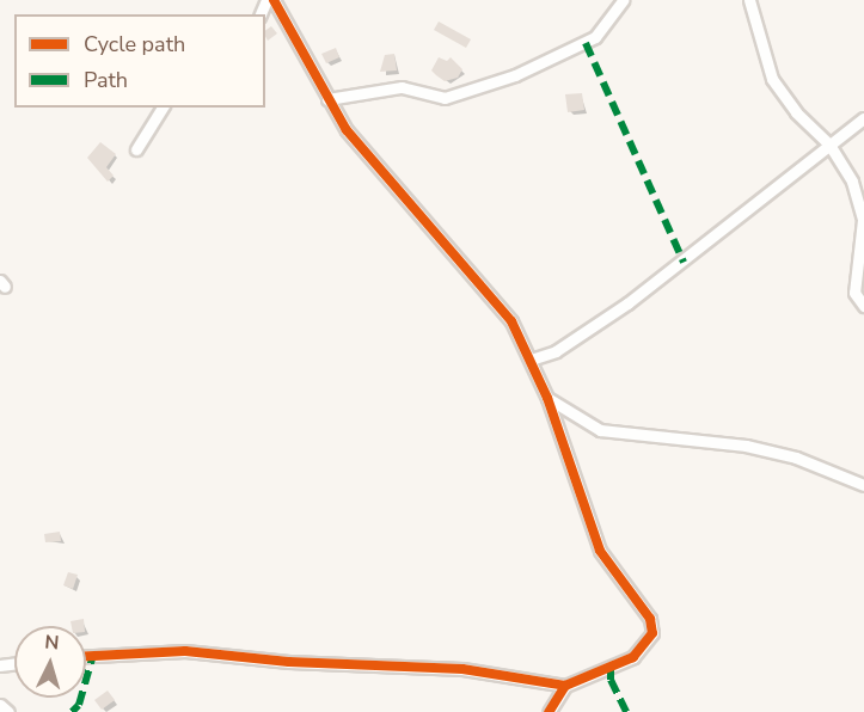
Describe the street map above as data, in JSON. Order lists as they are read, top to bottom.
{
  "legend": ["Cycle path", "Path"],
  "north": "top"
}
